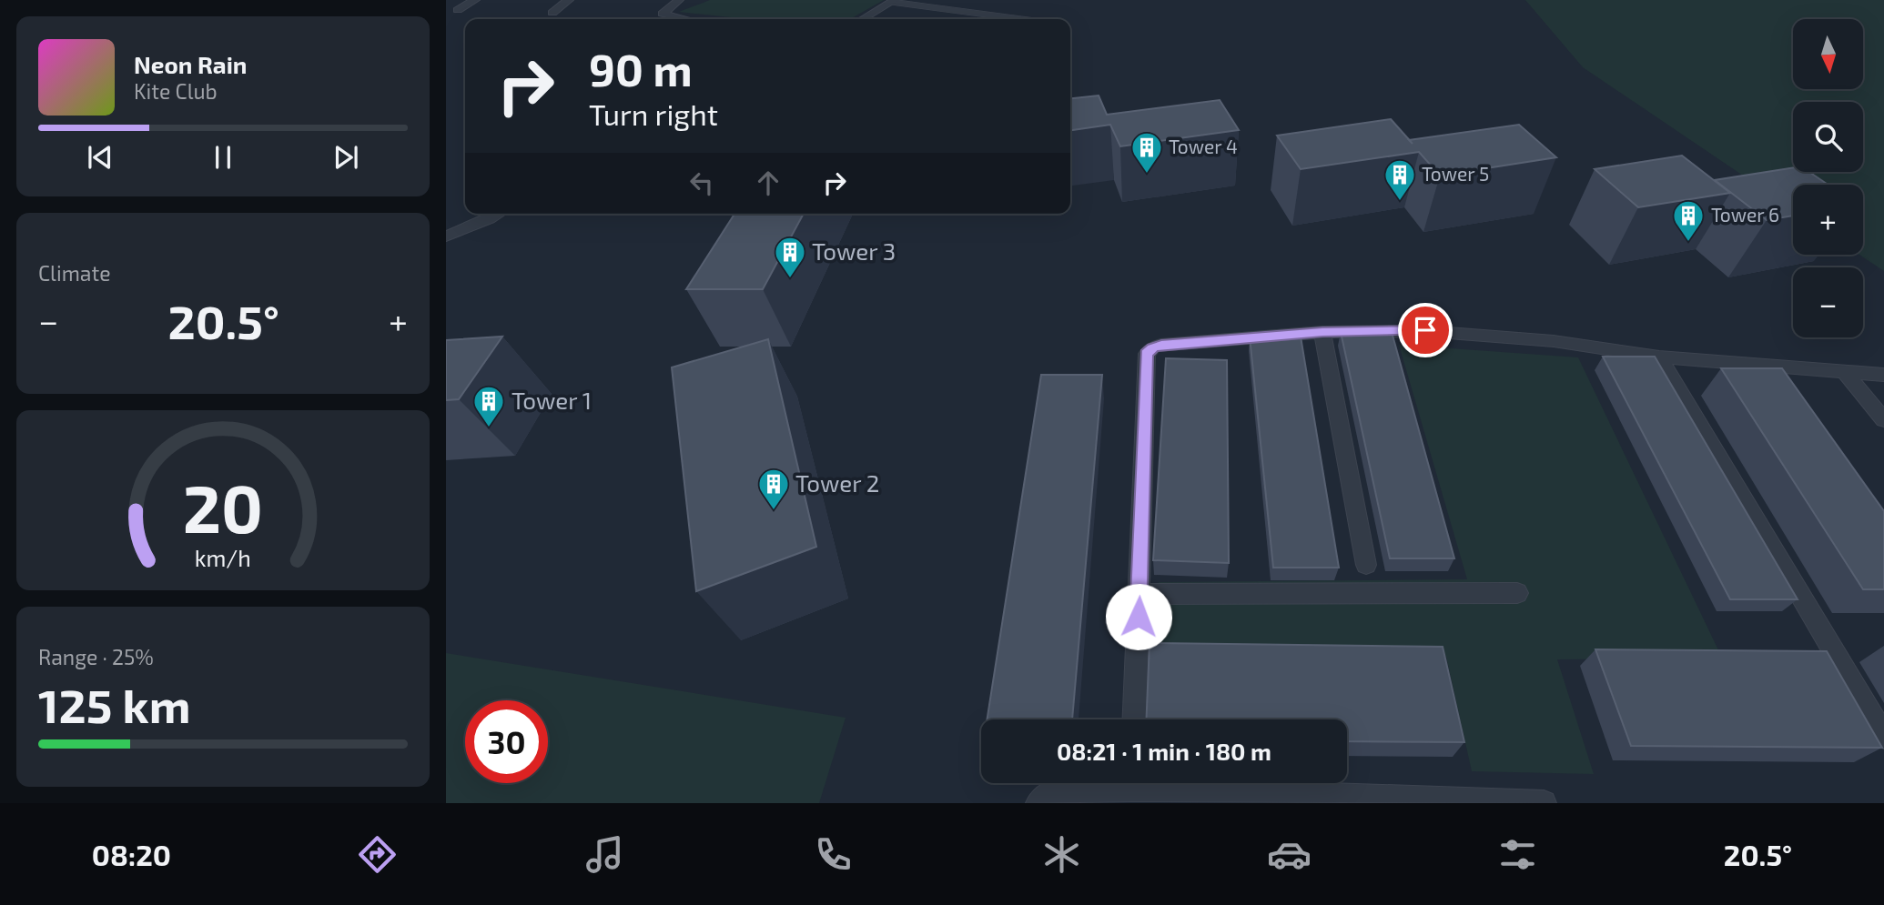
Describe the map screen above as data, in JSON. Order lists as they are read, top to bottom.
{
  "places": {
    "building": [
      "Tower 4",
      "Tower 5",
      "Tower 6",
      "Tower 3",
      "Tower 1",
      "Tower 2"
    ]
  },
  "north": "bottom",
  "page": {
    "map_buttons": ["+", "−"],
    "turn": ["90 m", "Turn right"],
    "song": ["Neon Rain", "Kite Club"],
    "tile": [
      "Climate",
      ["Range · 25%", "125 km"]
    ],
    "heat": ["−", "20.5°", "+"],
    "limit": "30",
    "trip": "08:21 · 1 min · 180 m",
    "tabs": ["08:20", "20.5°"],
    "gauge": ["20", "km/h"]
  }
}
